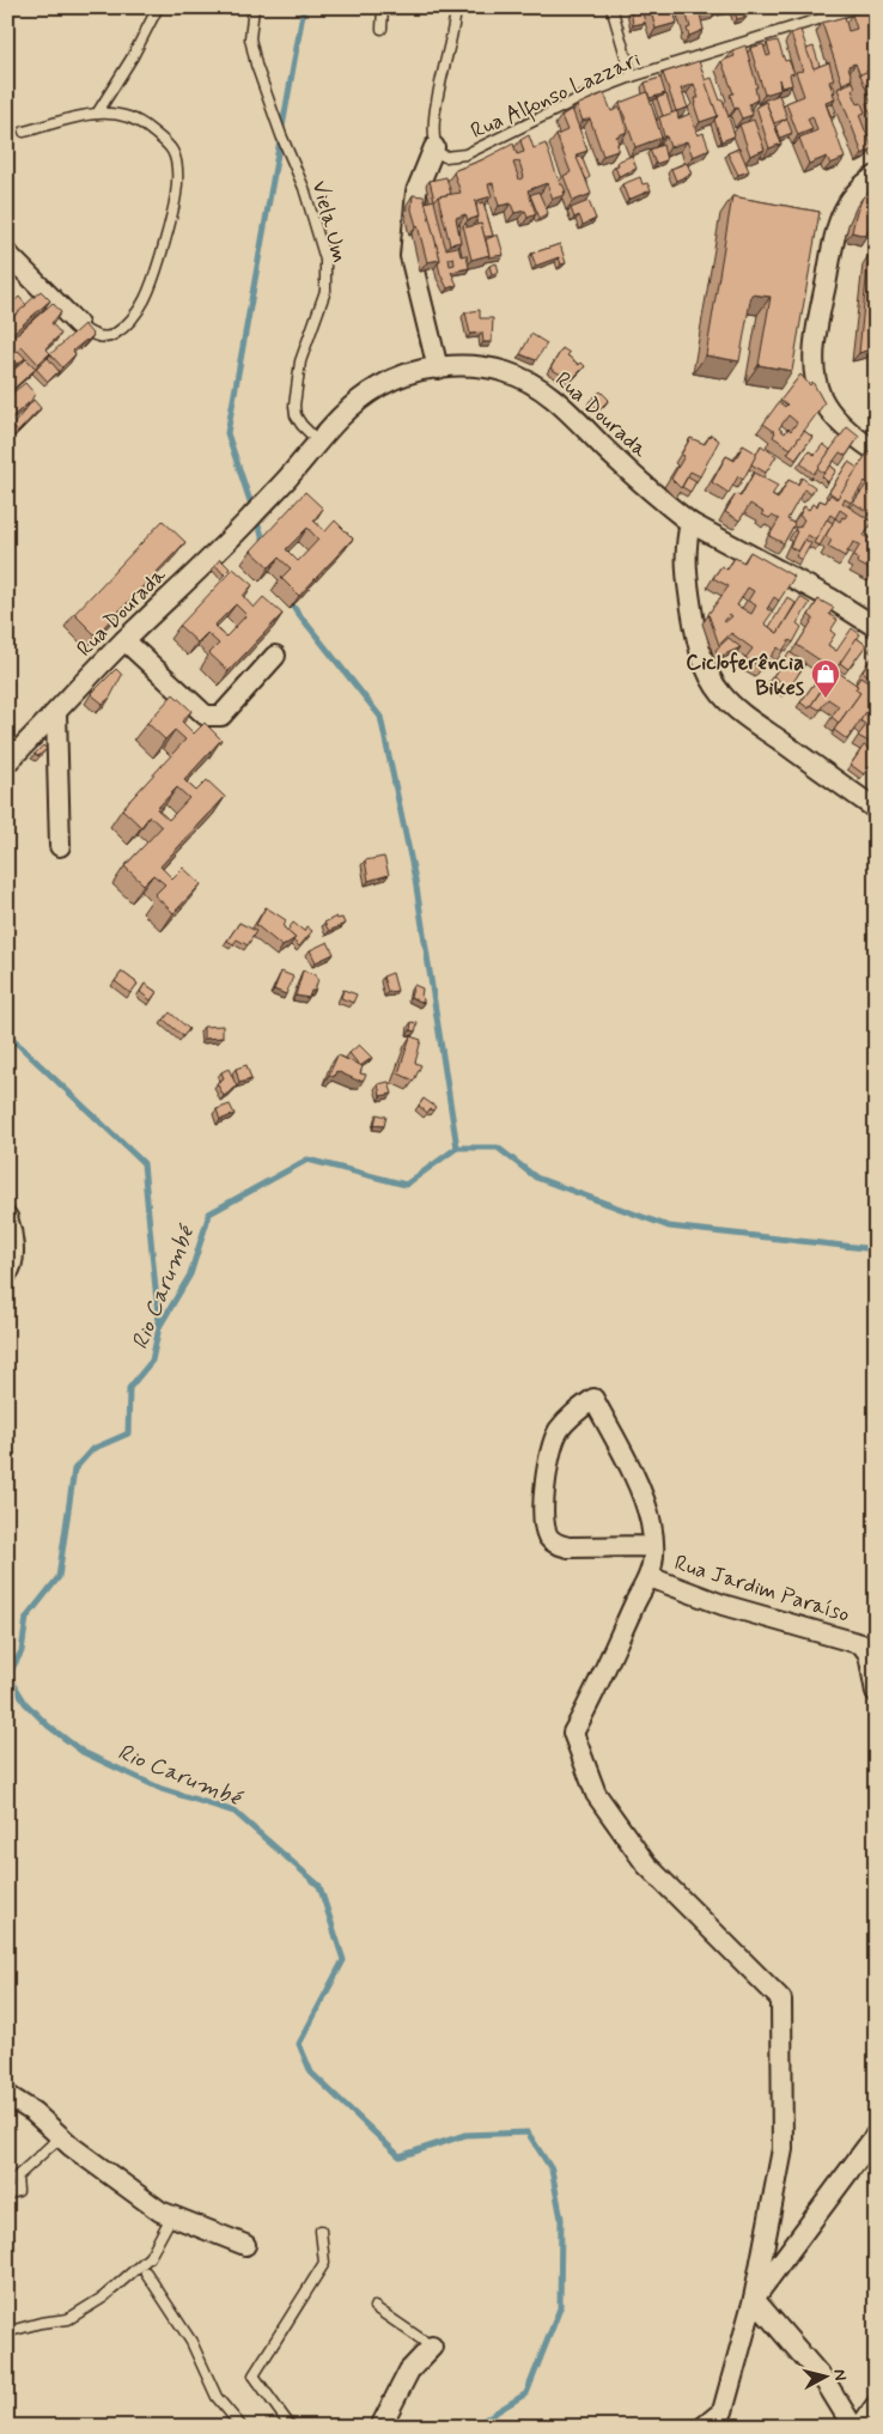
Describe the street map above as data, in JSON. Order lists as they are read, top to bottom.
{
  "streets": {
    "street": ["Rua Dourada", "Rua Jardim Paraíso"],
    "lane": ["Rua Alfonso Lazzari", "Viela Um"]
  },
  "crossings": [
    ["Viela Um", "Rua Dourada"]
  ],
  "water": ["Rio Carumbé"],
  "places": {
    "shop": ["Cicloferência Bikes"]
  },
  "north": "right"
}
